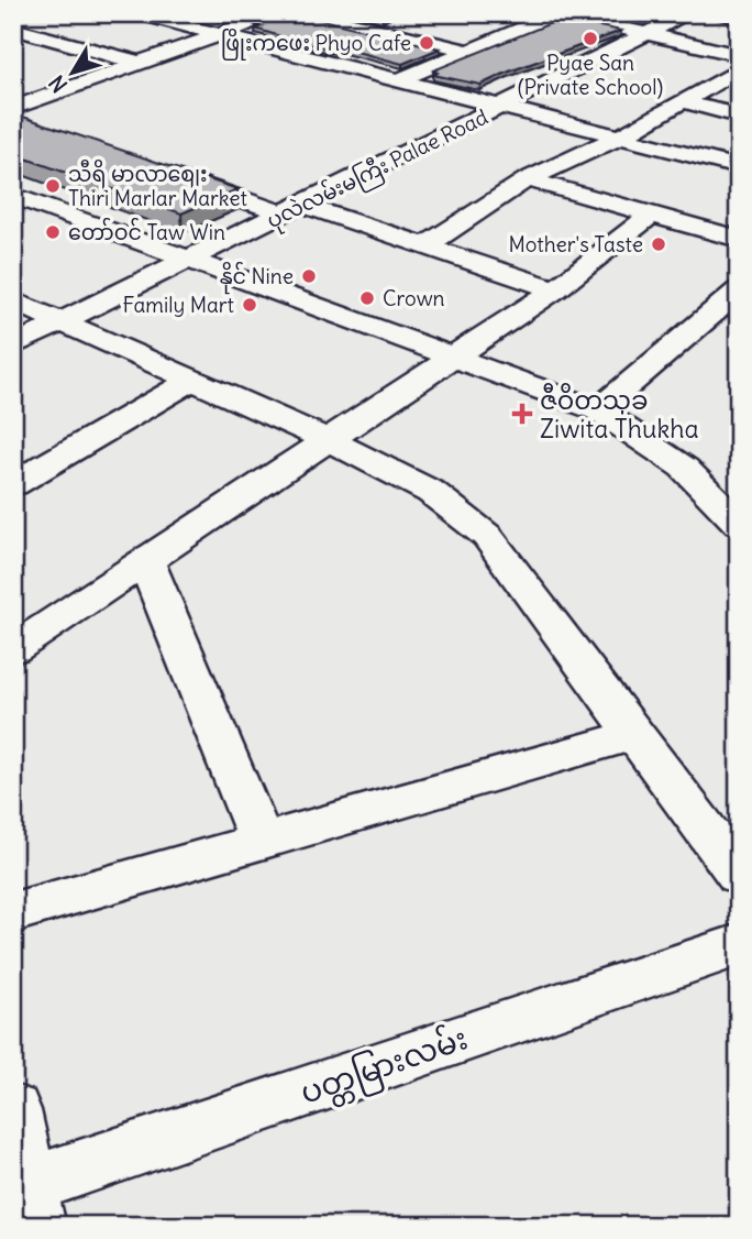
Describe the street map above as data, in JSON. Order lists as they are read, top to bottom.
{
  "streets": {
    "street": ["ပုလဲလမ်းမကြီး Palae Road", "ပတ္တမြားလမ်း"]
  },
  "places": {
    "other": [
      "Pyae San (Private School)",
      "ဖြိုးကဖေး Phyo Cafe",
      "သီရိ မာလာစျေး Thiri Marlar Market",
      "တော်ဝင် Taw Win",
      "Mother's Taste",
      "နိုင် Nine",
      "Crown",
      "Family Mart"
    ],
    "health": ["ဇီဝိတသုခ Ziwita Thukha"]
  },
  "north": "bottom left"
}
